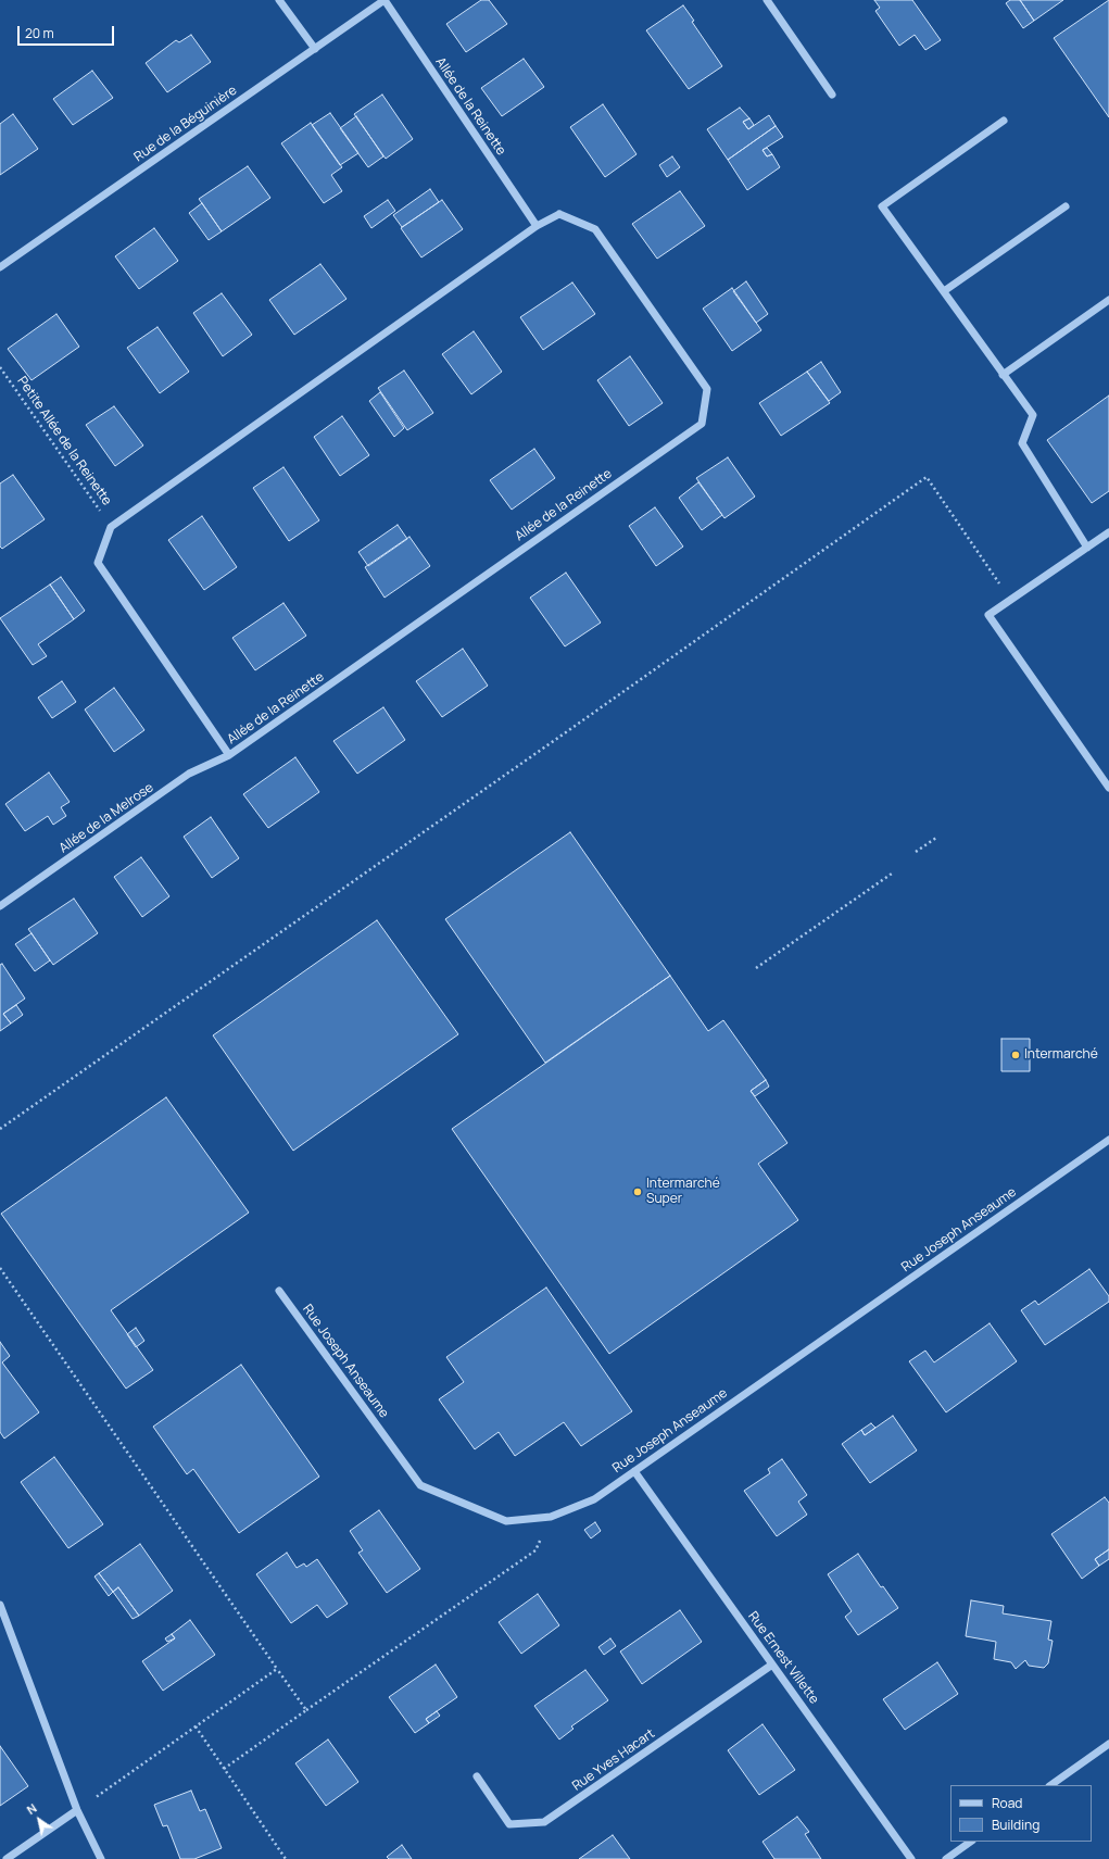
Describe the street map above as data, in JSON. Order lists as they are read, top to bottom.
{
  "streets": {
    "street": [
      "Allée de la Reinette",
      "Rue de la Béguinière",
      "Allée de la Melrose",
      "Rue Joseph Anseaume",
      "Rue Ernest Villette",
      "Rue Yves Hacart"
    ],
    "path": ["Petite Allée de la Reinette"]
  },
  "crossings": [
    ["Allée de la Reinette", "Rue de la Béguinière"],
    ["Allée de la Reinette", "Petite Allée de la Reinette"],
    ["Allée de la Reinette", "Allée de la Melrose"],
    ["Rue Joseph Anseaume", "Rue Ernest Villette"],
    ["Rue Ernest Villette", "Rue Yves Hacart"]
  ],
  "places": ["Intermarché", "Intermarché Super"],
  "legend": ["Road", "Building"],
  "scale_bar": "20 m",
  "north": "top left"
}
